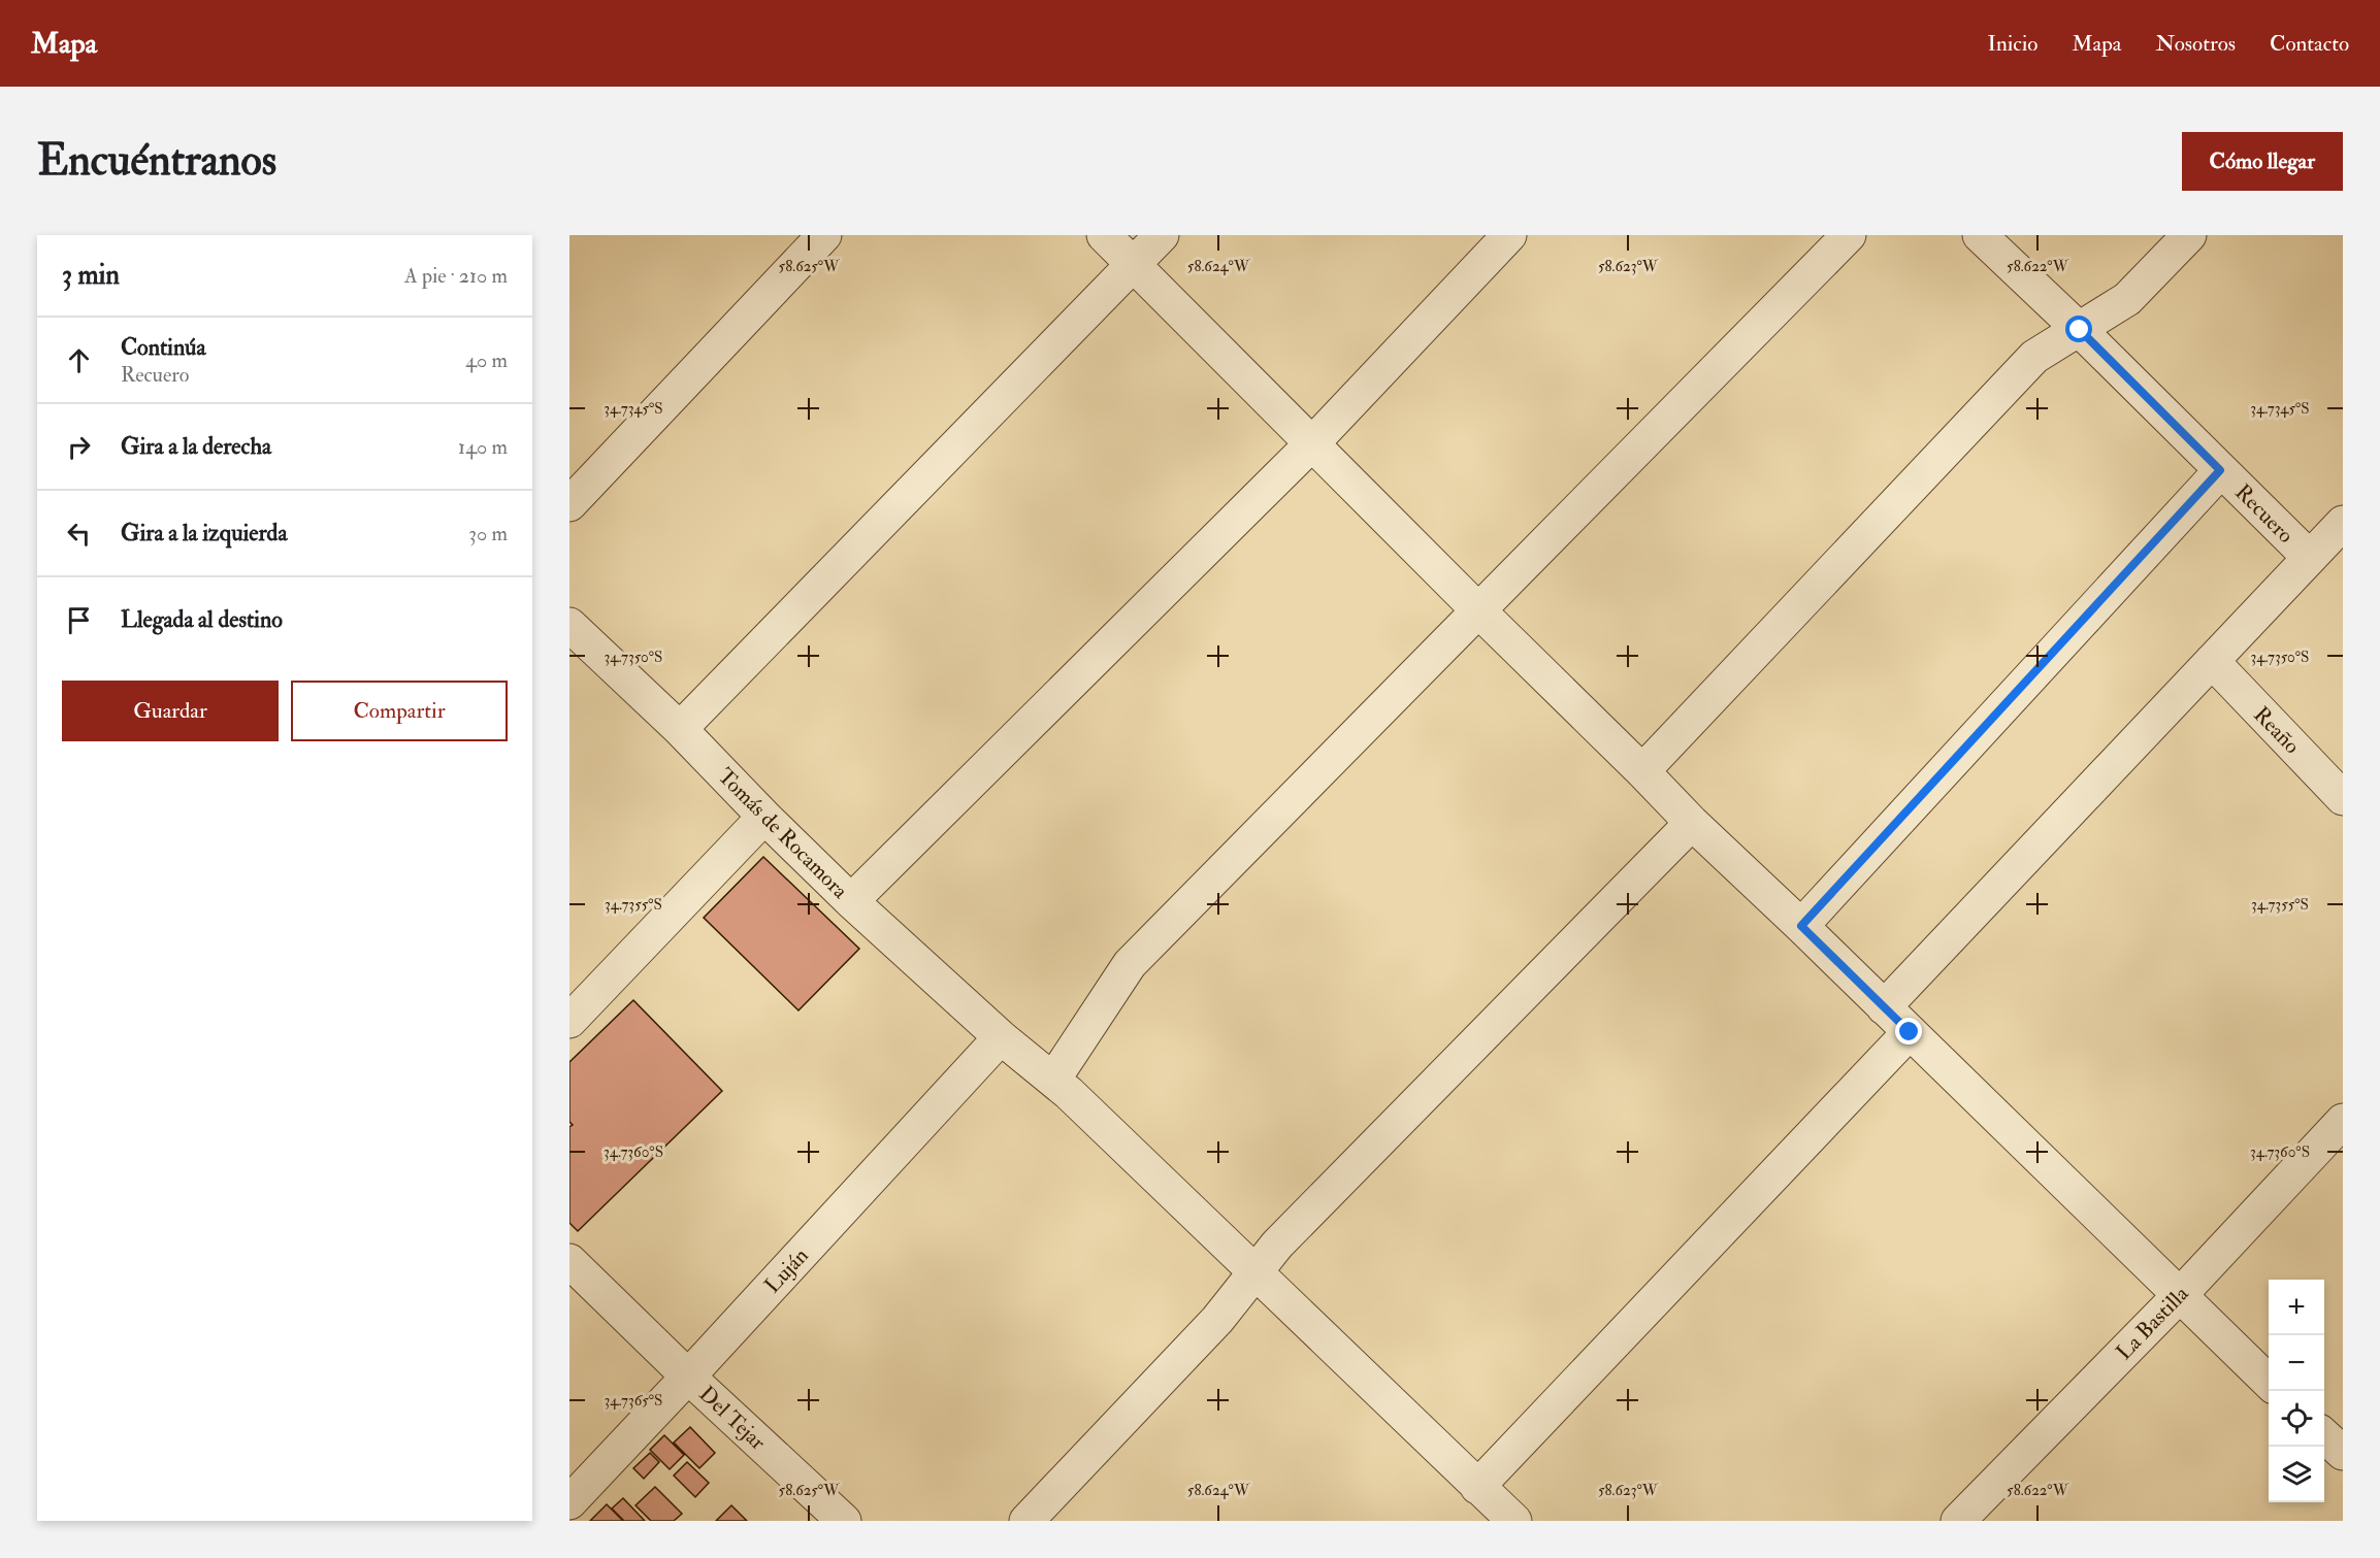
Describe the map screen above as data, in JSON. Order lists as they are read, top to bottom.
{
  "streets": {
    "street": [
      "Recuero",
      "Reaño",
      "Tomás de Rocamora",
      "Luján",
      "La Bastilla",
      "Del Tejar"
    ]
  },
  "crossings": [
    ["Tomás de Rocamora", "Luján"],
    ["Luján", "Del Tejar"]
  ],
  "page": {
    "header": "Mapa",
    "nav": [
      "Inicio",
      "Mapa",
      "Nosotros",
      "Contacto"
    ],
    "buttons": [
      "Cómo llegar",
      ["Guardar", "Compartir"]
    ],
    "title": "Encuéntranos",
    "heading": ["3 min", "A pie · 210 m"],
    "list": [
      ["Continúa", "Recuero", "40 m"],
      ["Gira a la derecha", "140 m"],
      ["Gira a la izquierda", "30 m"],
      "Llegada al destino"
    ],
    "map_buttons": ["+", "−"]
  },
  "coordinates": [
    "58.625°W",
    "58.624°W",
    "58.623°W",
    "58.622°W",
    "34.7345°S",
    "34.7350°S",
    "34.7355°S",
    "34.7360°S",
    "34.7365°S"
  ]
}
